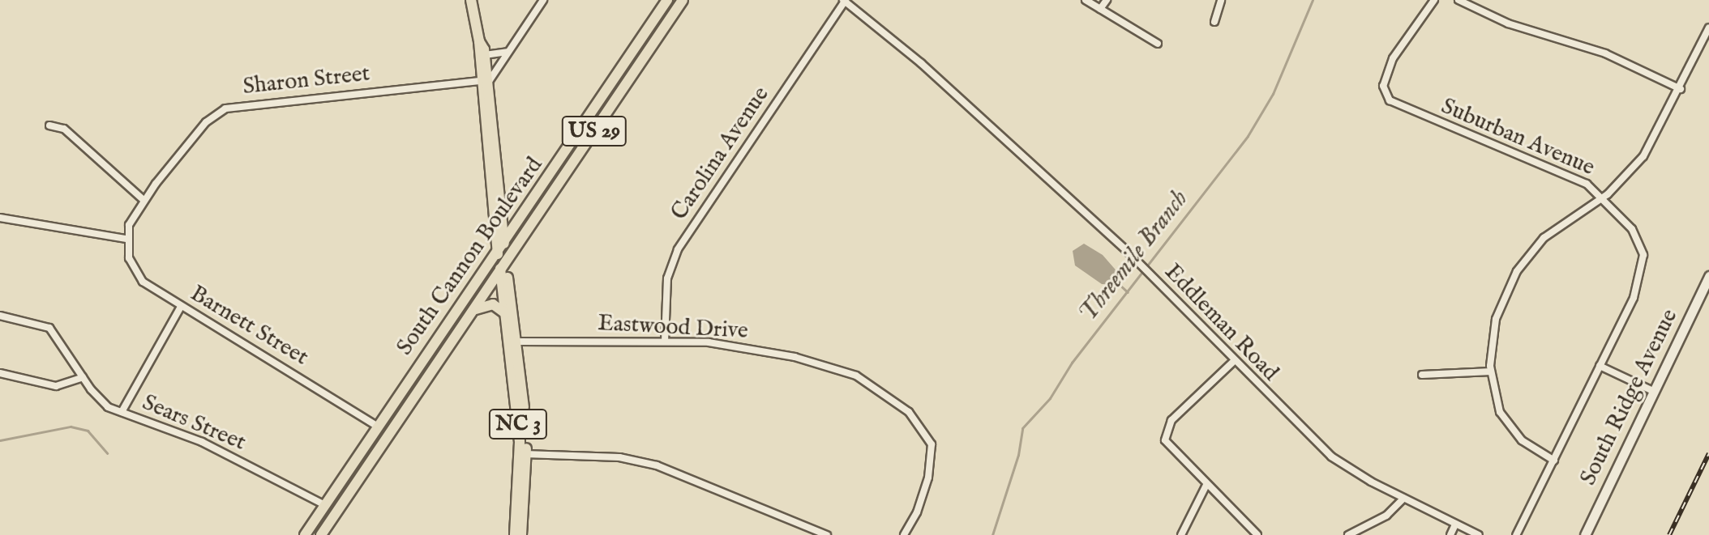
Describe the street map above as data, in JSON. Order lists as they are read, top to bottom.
{
  "streets": {
    "main road": ["US 29", "South Cannon Boulevard", "NC 3"],
    "street": [
      "Sharon Street",
      "Suburban Avenue",
      "Carolina Avenue",
      "Eddleman Road",
      "Barnett Street",
      "Eastwood Drive",
      "South Ridge Avenue",
      "Sears Street"
    ]
  },
  "crossings": [
    ["Sharon Street", "Barnett Street"],
    ["Sharon Street", "NC 3"],
    ["US 29", "South Cannon Boulevard"],
    ["US 29", "Barnett Street"],
    ["Carolina Avenue", "Eddleman Road"],
    ["Carolina Avenue", "Eastwood Drive"],
    ["South Cannon Boulevard", "Barnett Street"],
    ["South Cannon Boulevard", "Sears Street"],
    ["South Cannon Boulevard", "NC 3"],
    ["Barnett Street", "Sears Street"],
    ["Eastwood Drive", "NC 3"]
  ],
  "water": ["Threemile Branch"]
}
